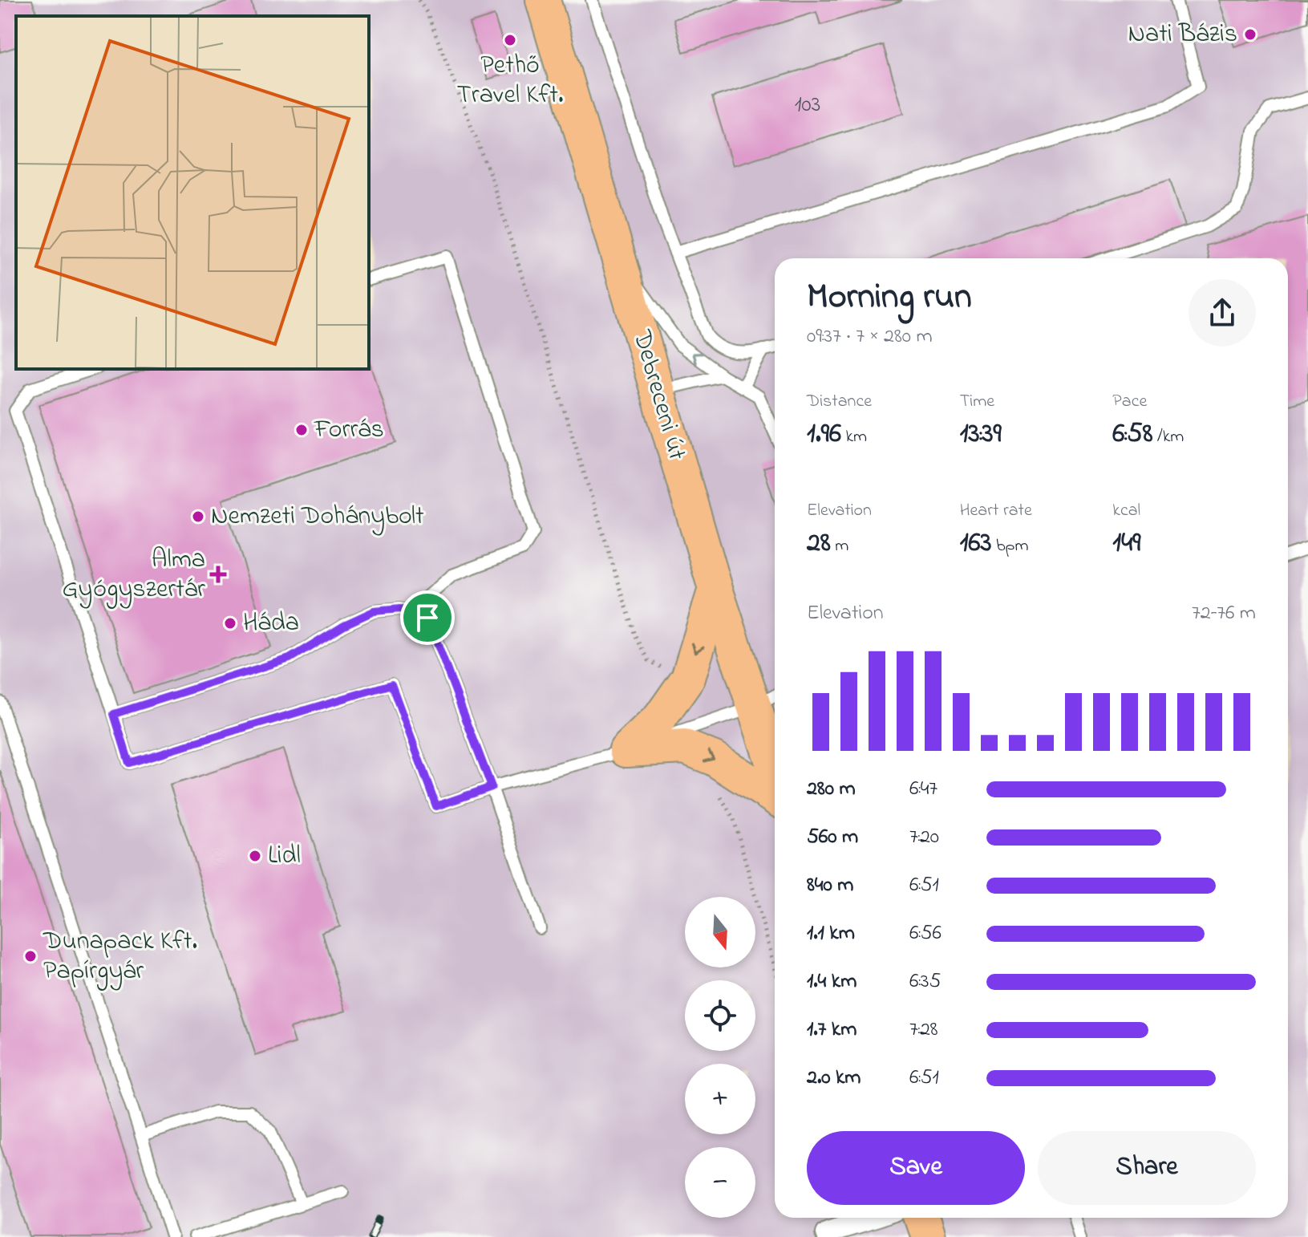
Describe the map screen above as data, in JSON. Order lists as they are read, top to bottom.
{
  "streets": {
    "main road": ["Debreceni út"]
  },
  "places": {
    "other": [
      "Nati Bázis",
      "Pethő Travel Kft.",
      "Forrás",
      "Nemzeti Dohánybolt",
      "Háda",
      "Lidl",
      "Dunapack Kft. Papírgyár"
    ],
    "health": ["Alma Gyógyszertár"]
  },
  "house_numbers": ["103"],
  "north": "bottom",
  "page": {
    "heading": ["Morning run", "09:37 · 7 × 280 m"],
    "stats": [
      ["Distance", "1.96 km"],
      ["Time", "13:39"],
      ["Pace", "6:58 /km"],
      ["Elevation", "28 m"],
      ["Heart rate", "163 bpm"],
      ["kcal", "149"]
    ],
    "chart": ["Elevation", "72–76 m"],
    "list": [
      {
        "name": "280 m",
        "note": "6:47"
      },
      {
        "name": "560 m",
        "note": "7:20"
      },
      {
        "name": "840 m",
        "note": "6:51"
      },
      {
        "name": "1.1 km",
        "note": "6:56"
      },
      {
        "name": "1.4 km",
        "note": "6:35"
      },
      {
        "name": "1.7 km",
        "note": "7:28"
      },
      {
        "name": "2.0 km",
        "note": "6:51"
      }
    ],
    "map_buttons": ["+", "−"],
    "buttons": ["Save", "Share"]
  }
}
